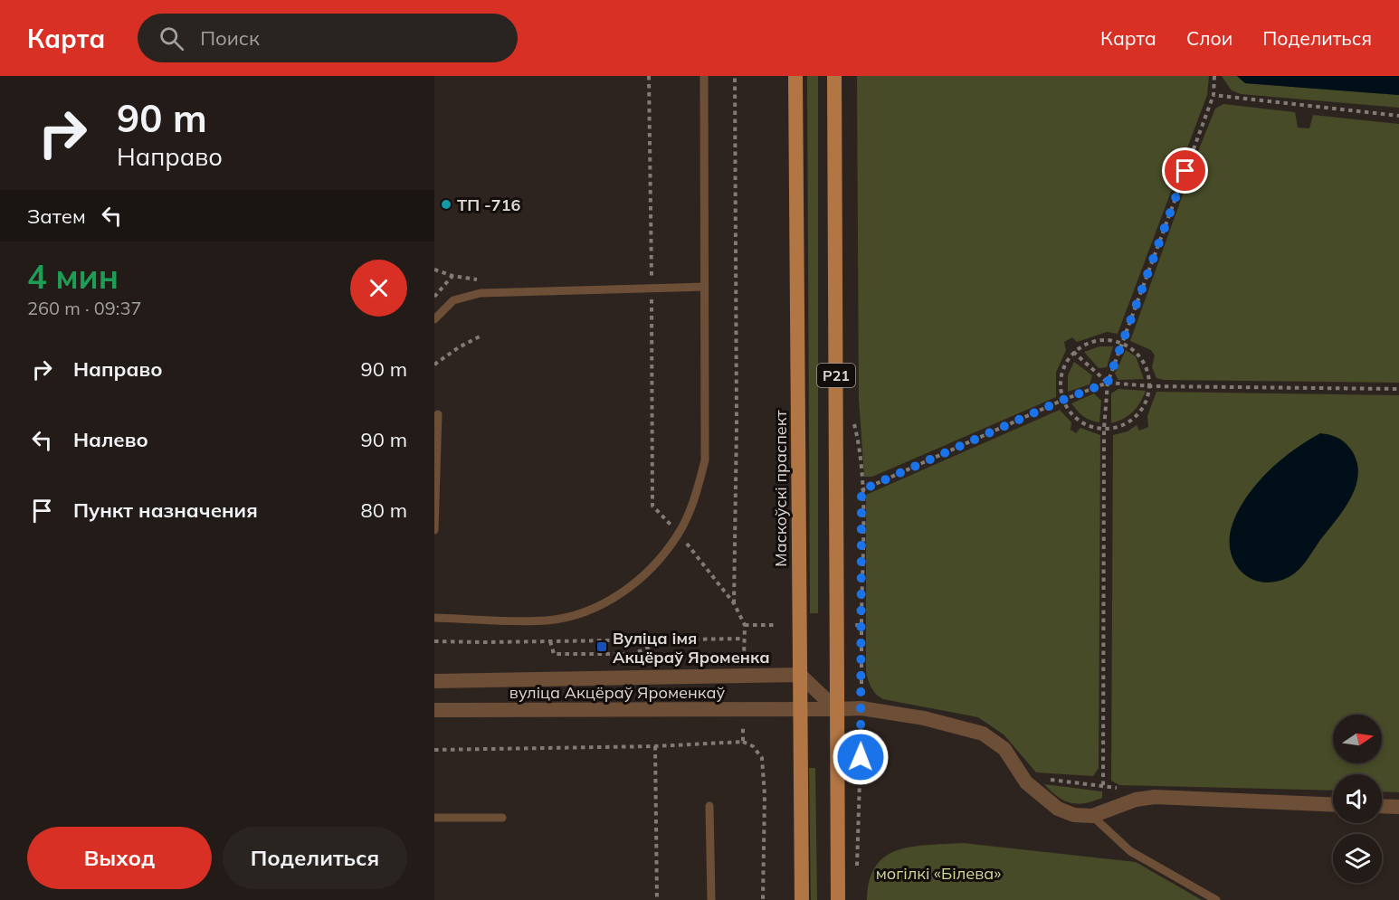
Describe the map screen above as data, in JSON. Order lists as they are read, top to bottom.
{
  "streets": {
    "main road": ["Р21", "Маскоўскі праспект"],
    "street": ["вуліца Акцёраў Яроменкаў"]
  },
  "crossings": [
    ["Р21", "вуліца Акцёраў Яроменкаў"],
    ["Маскоўскі праспект", "вуліца Акцёраў Яроменкаў"]
  ],
  "parks": ["могілкі «Білева»"],
  "places": {
    "other": ["ТП -716"],
    "transit": ["Вуліца імя Акцёраў Яроменка"]
  },
  "north": "right",
  "page": {
    "header": "Карта",
    "search": "Поиск",
    "nav": ["Карта", "Слои", "Поделиться"],
    "turn": ["90 m", "Направо"],
    "then": "Затем",
    "heading": ["4 мин", "260 m · 09:37"],
    "list": [
      {
        "name": "Направо",
        "value": "90 m"
      },
      {
        "name": "Налево",
        "value": "90 m"
      },
      {
        "name": "Пункт назначения",
        "value": "80 m"
      }
    ],
    "buttons": ["Выход", "Поделиться"]
  }
}
